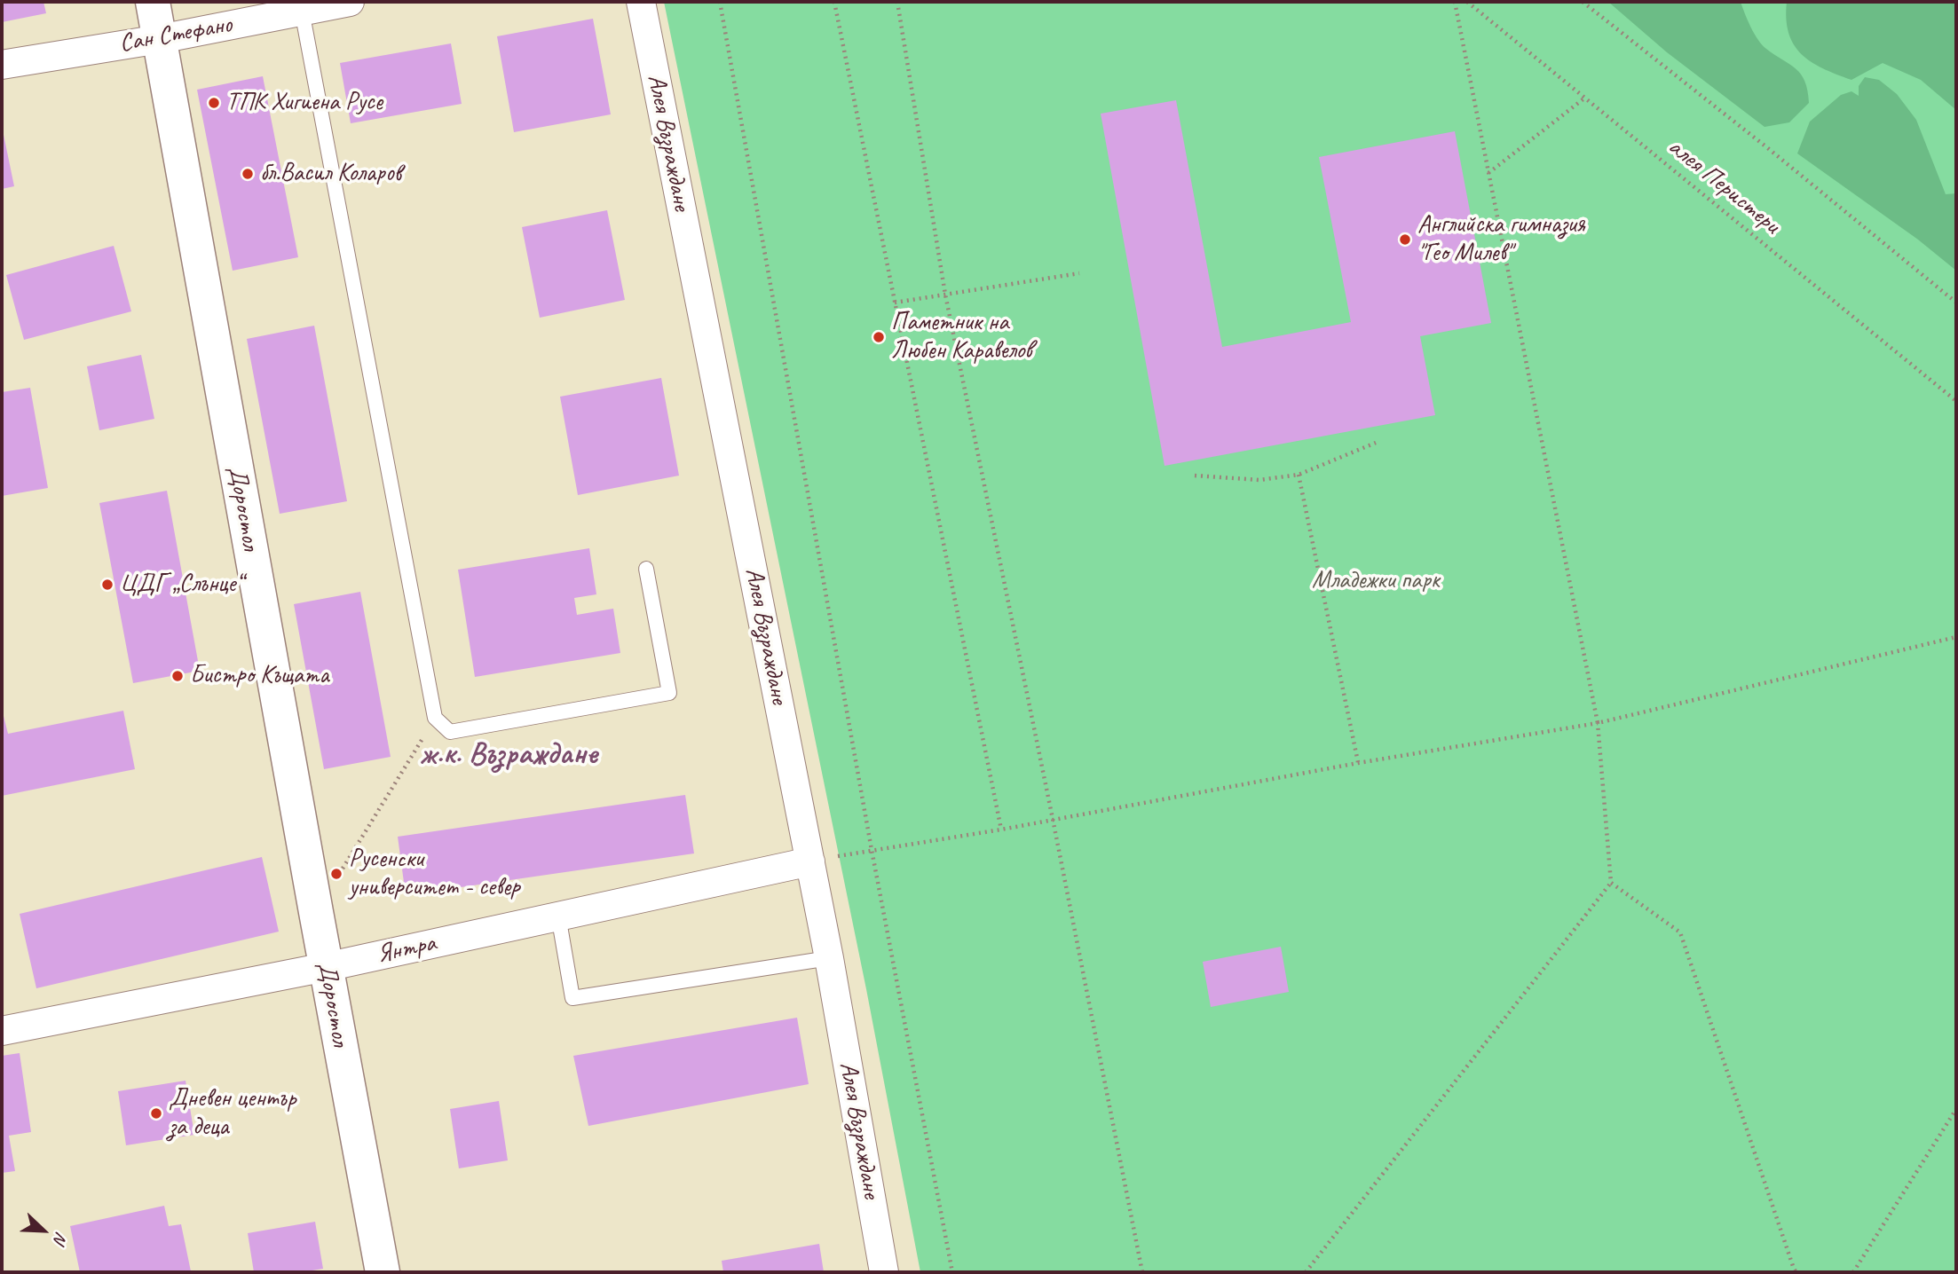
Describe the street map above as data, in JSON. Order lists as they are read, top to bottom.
{
  "streets": {
    "main road": ["Доростол"],
    "street": ["Сан Стефано", "Алея Възраждане", "Янтра"],
    "path": ["алея Перистери"]
  },
  "crossings": [
    ["Сан Стефано", "Доростол"],
    ["Алея Възраждане", "Янтра"],
    ["Доростол", "Янтра"]
  ],
  "districts": ["ж.к. Възраждане"],
  "parks": ["Младежки парк"],
  "places": [
    "ТПК Хигиена Русе",
    "бл.Васил Коларов",
    "Aнглийска гимназия \"Гео Милев\"",
    "Паметник на Любен Каравелов",
    "ЦДГ „Слънце“",
    "Бистро Къщата",
    "Русенски университет - север",
    "Дневен център за деца"
  ],
  "north": "bottom right"
}
